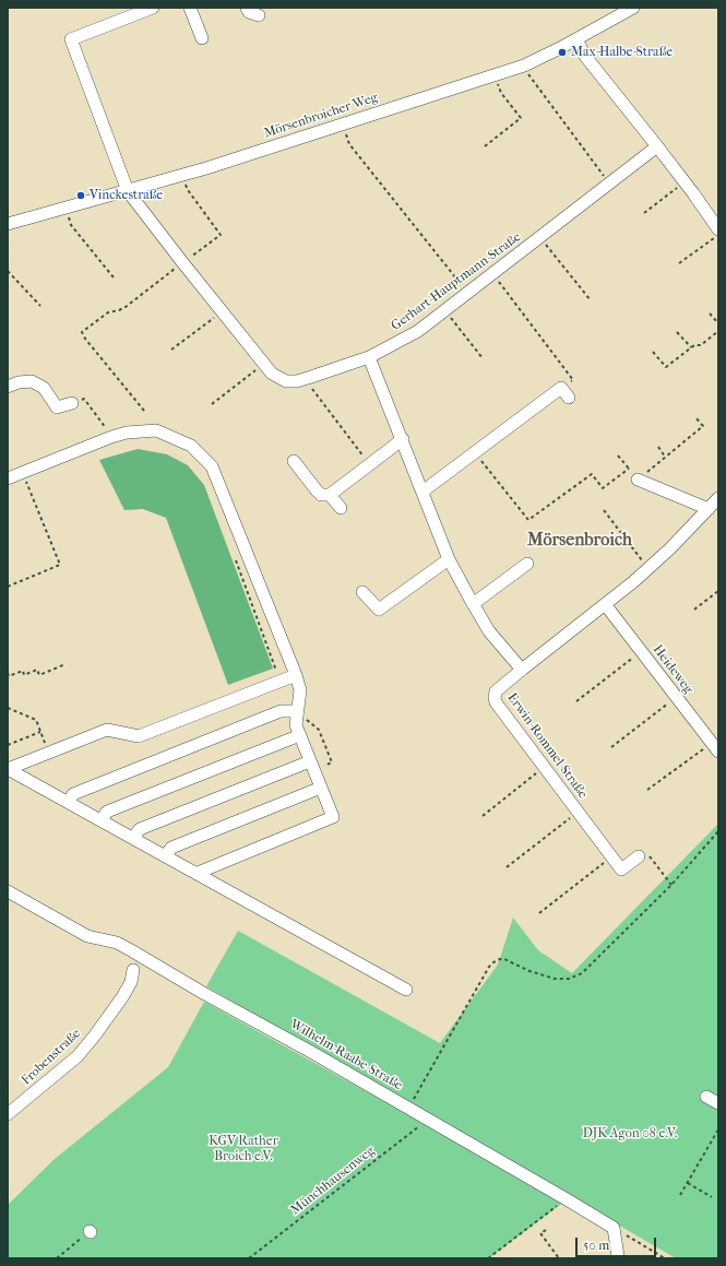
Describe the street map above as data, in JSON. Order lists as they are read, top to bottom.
{
  "streets": {
    "street": [
      "Mörsenbroicher Weg",
      "Gerhart-Hauptmann-Straße",
      "Heideweg",
      "Erwin-Rommel-Straße",
      "Wilhelm-Raabe-Straße",
      "Frobenstraße"
    ],
    "path": ["Münchhausenweg"]
  },
  "crossings": [
    ["Mörsenbroicher Weg", "Gerhart-Hauptmann-Straße"],
    ["Wilhelm-Raabe-Straße", "Münchhausenweg"]
  ],
  "districts": ["Mörsenbroich"],
  "parks": ["DJK Agon 08 e.V.", "KGV Rather Broich e.V."],
  "places": ["Max-Halbe-Straße", "Vinckestraße"],
  "scale_bar": "50 m"
}
